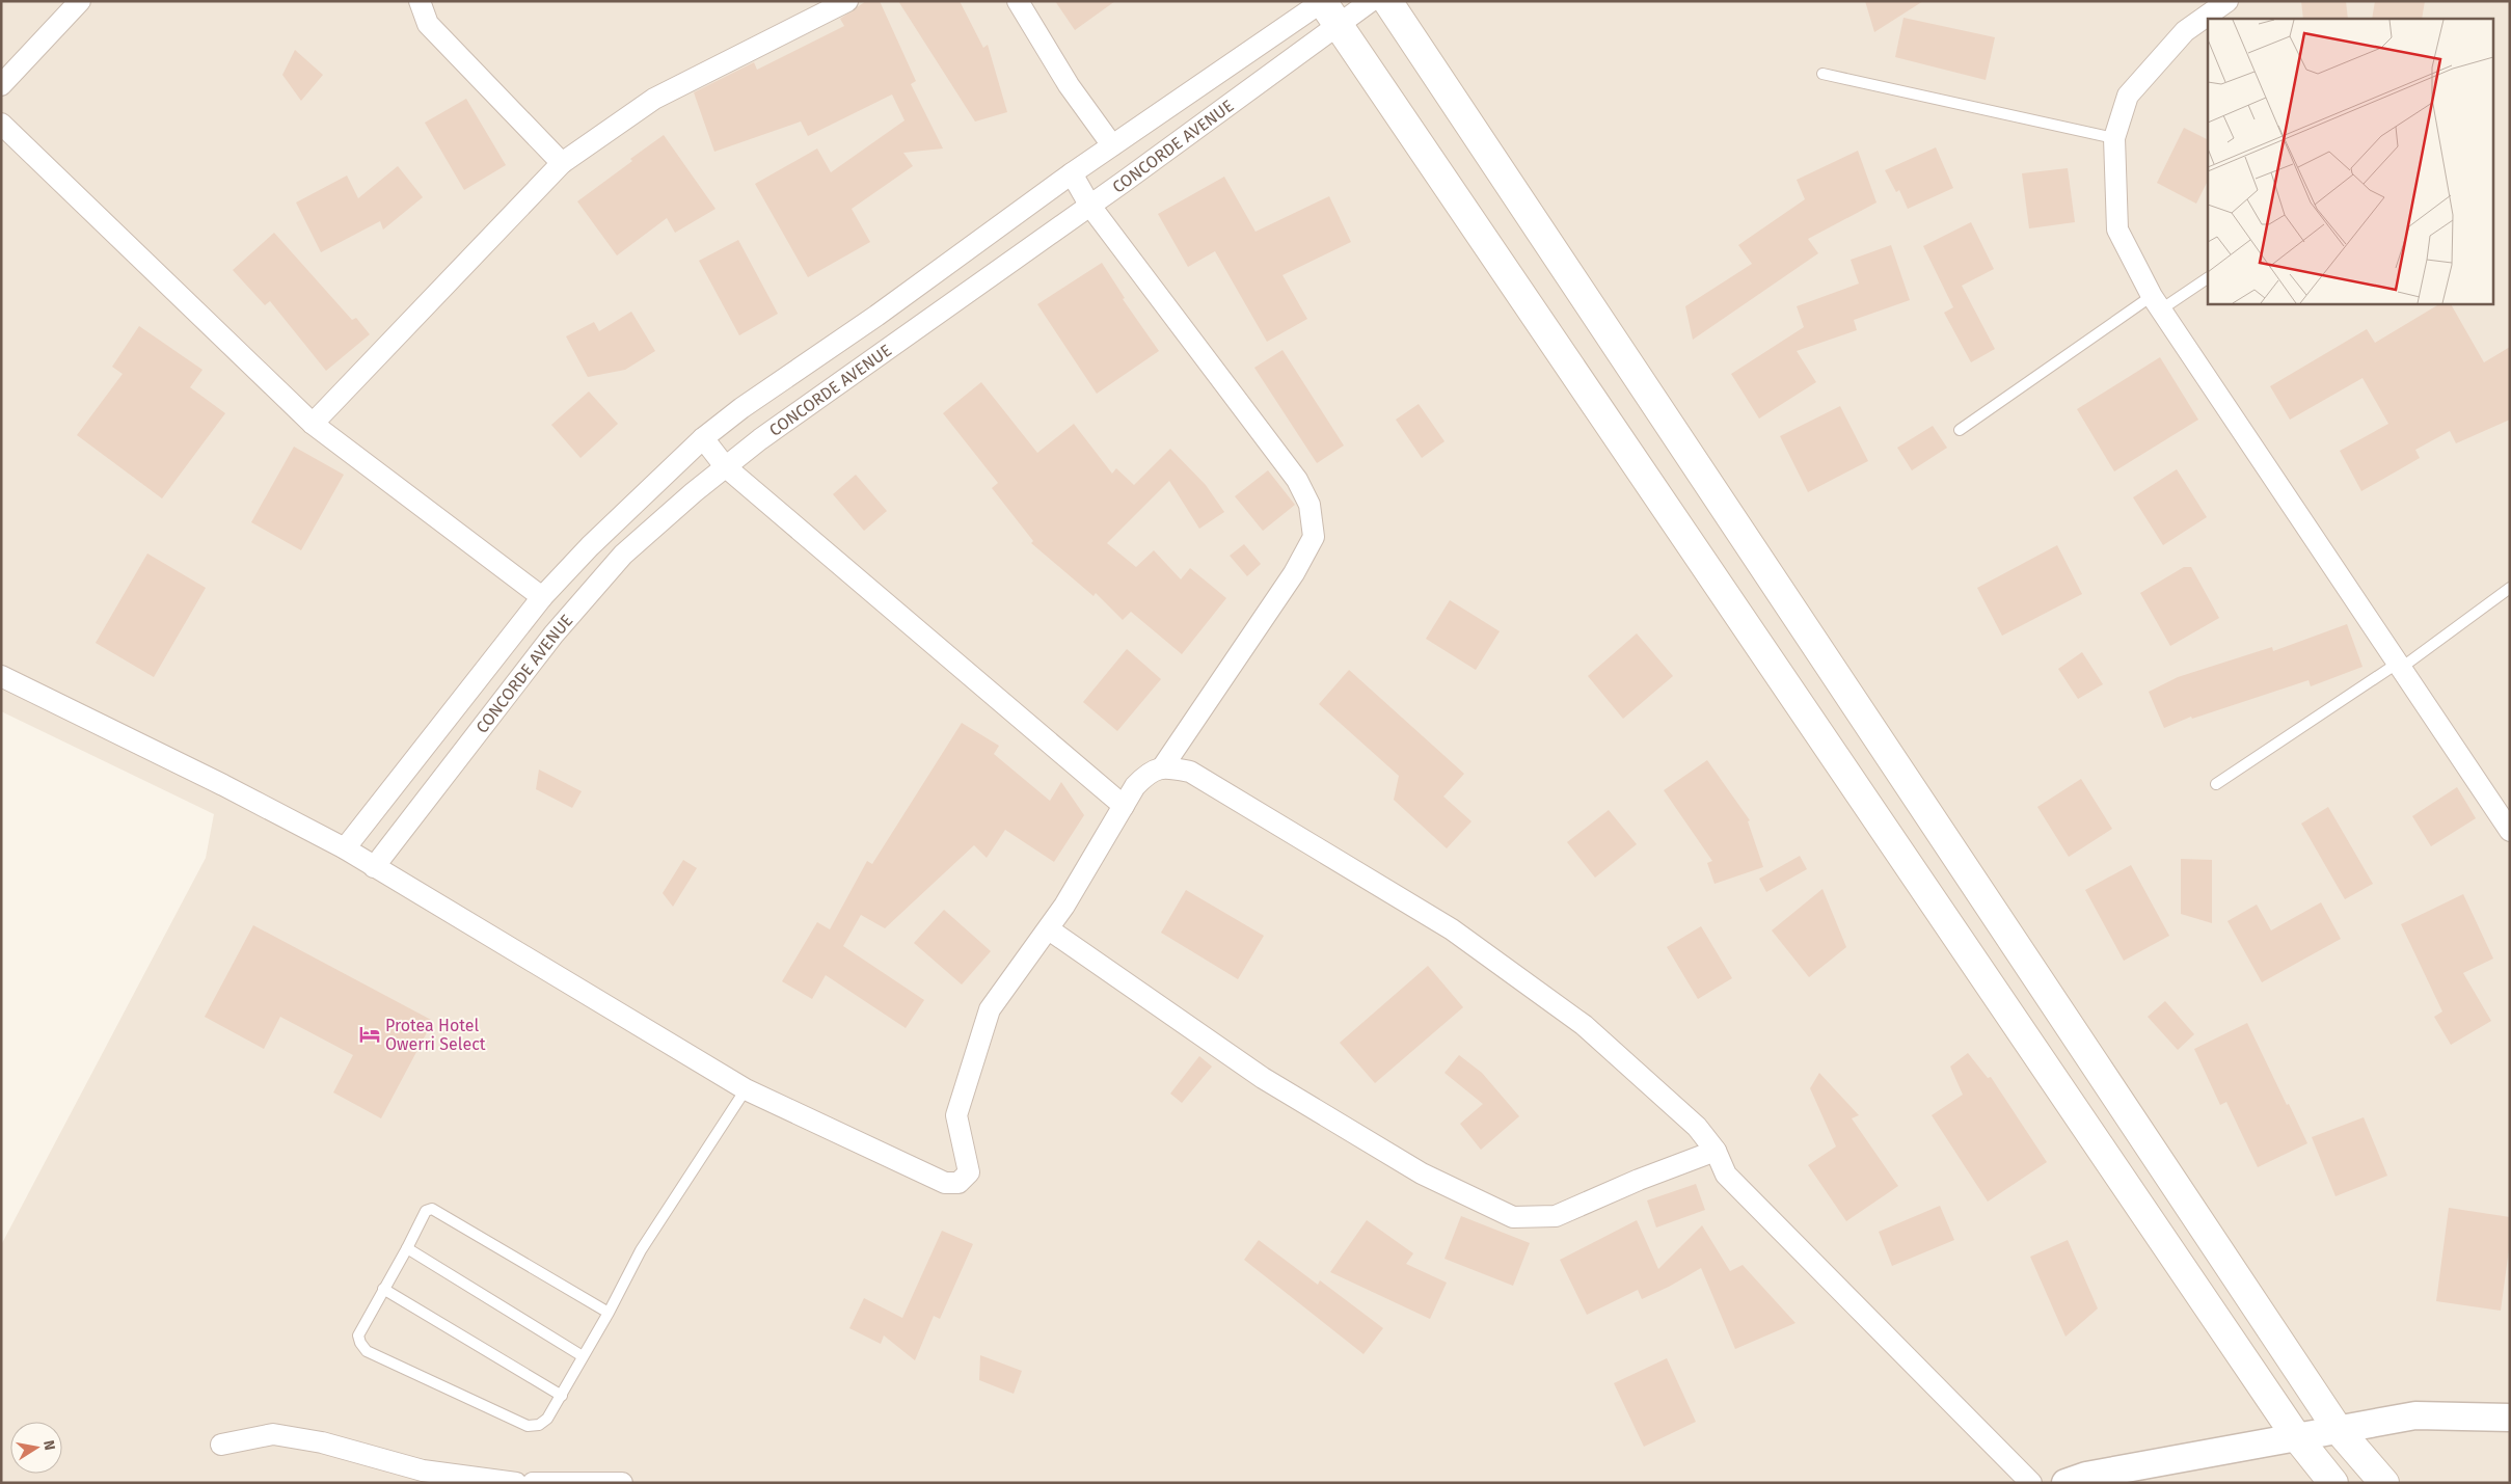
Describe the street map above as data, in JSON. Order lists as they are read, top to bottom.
{
  "streets": {
    "street": ["CONCORDE AVENUE"]
  },
  "places": {
    "hotel": ["Protea Hotel Owerri Select"]
  },
  "north": "right"
}
